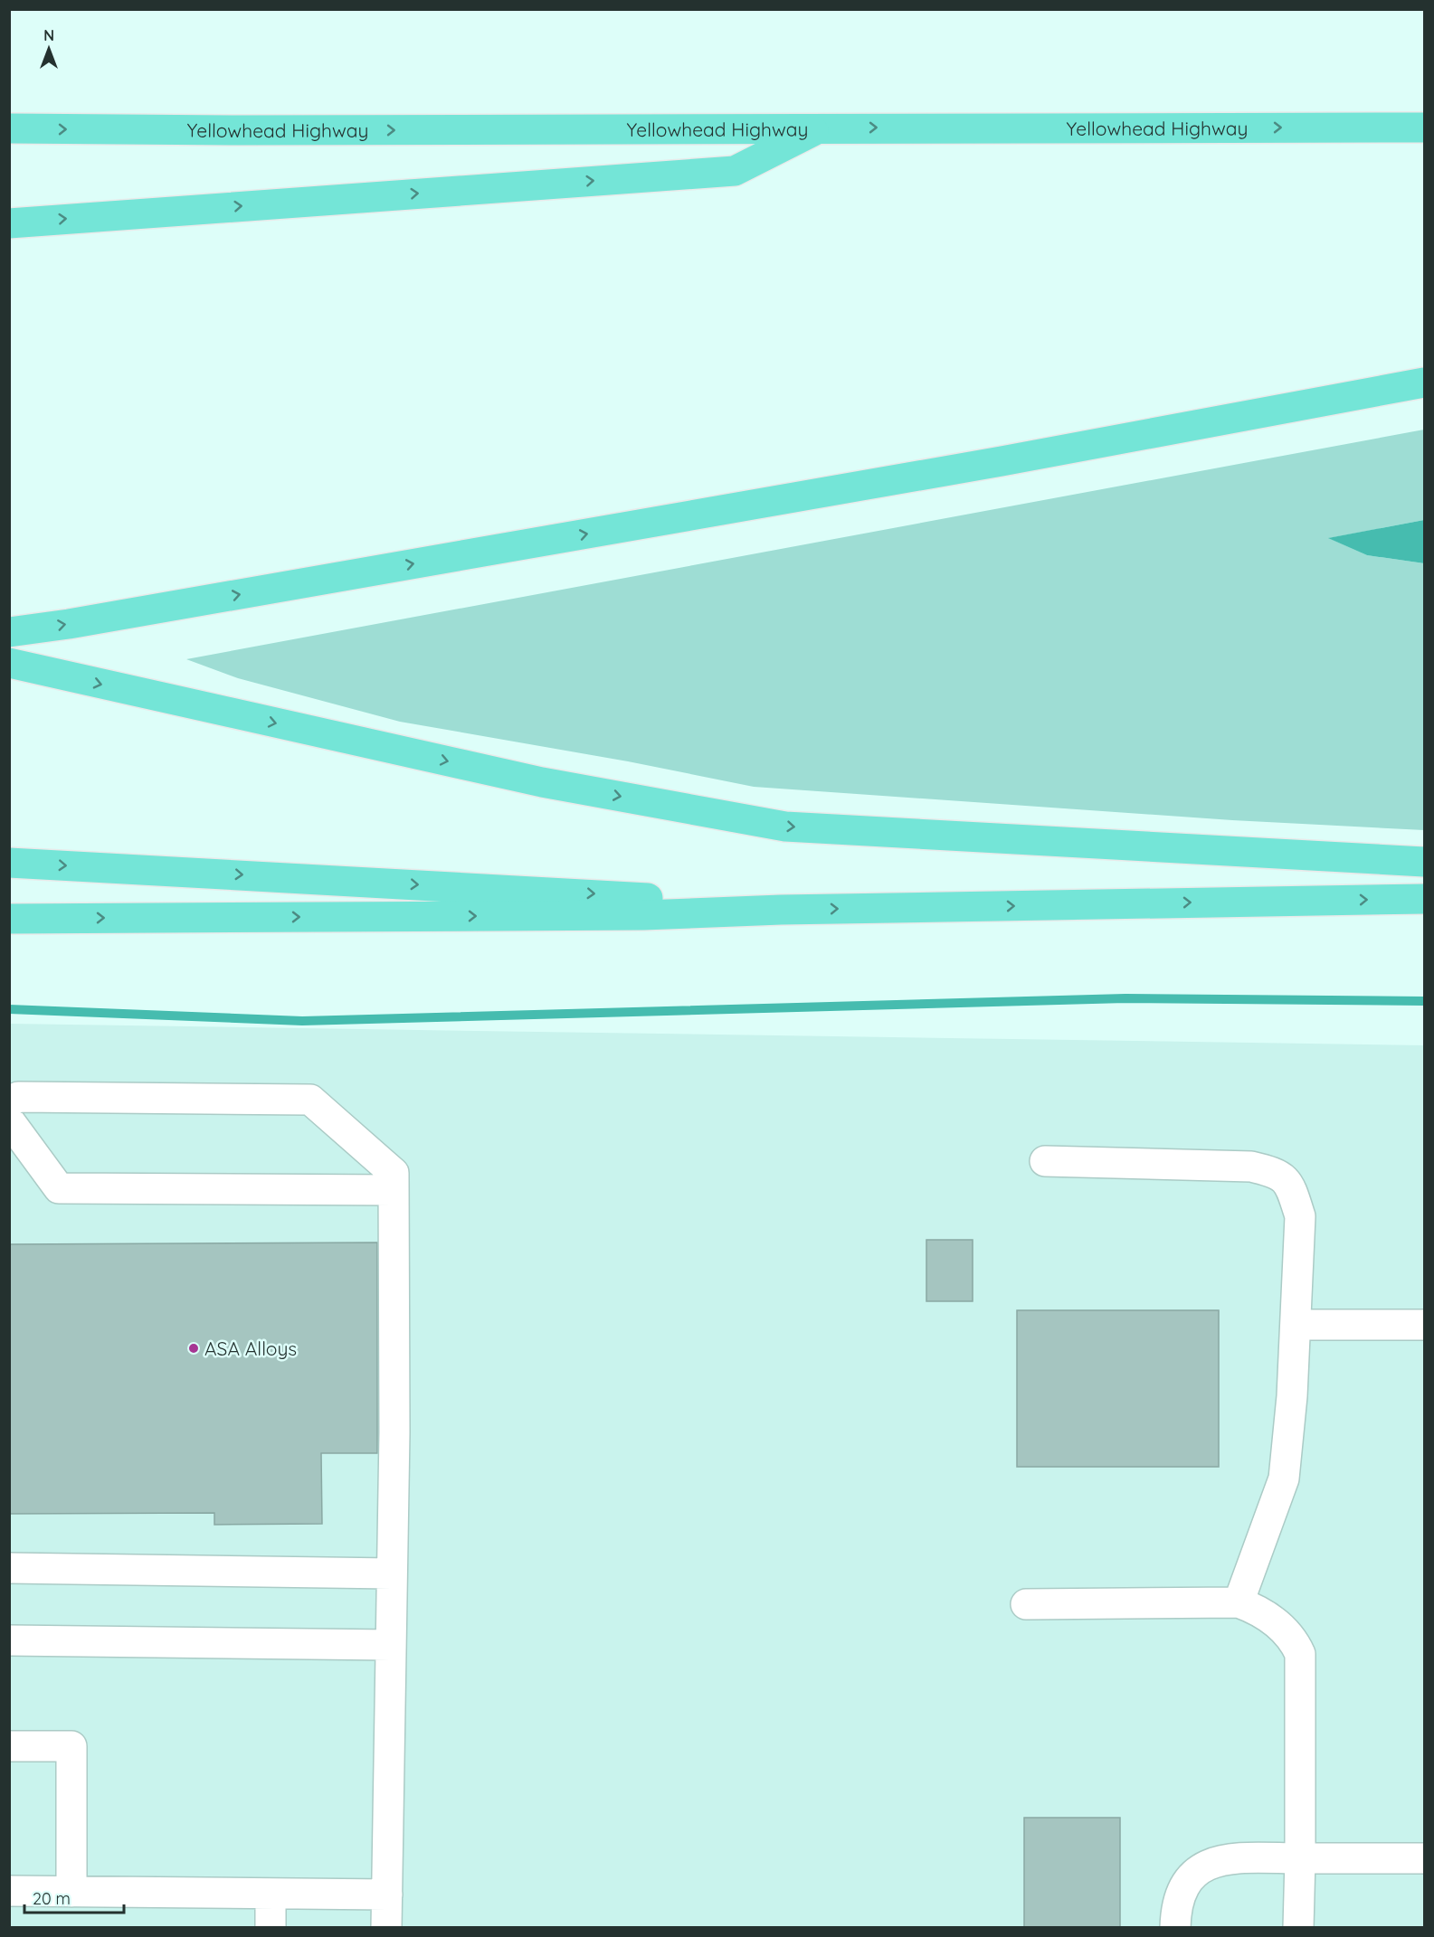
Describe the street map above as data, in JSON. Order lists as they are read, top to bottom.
{
  "streets": {
    "highway": ["Yellowhead Highway"]
  },
  "places": ["ASA Alloys"],
  "scale_bar": "20 m",
  "north": "top"
}
